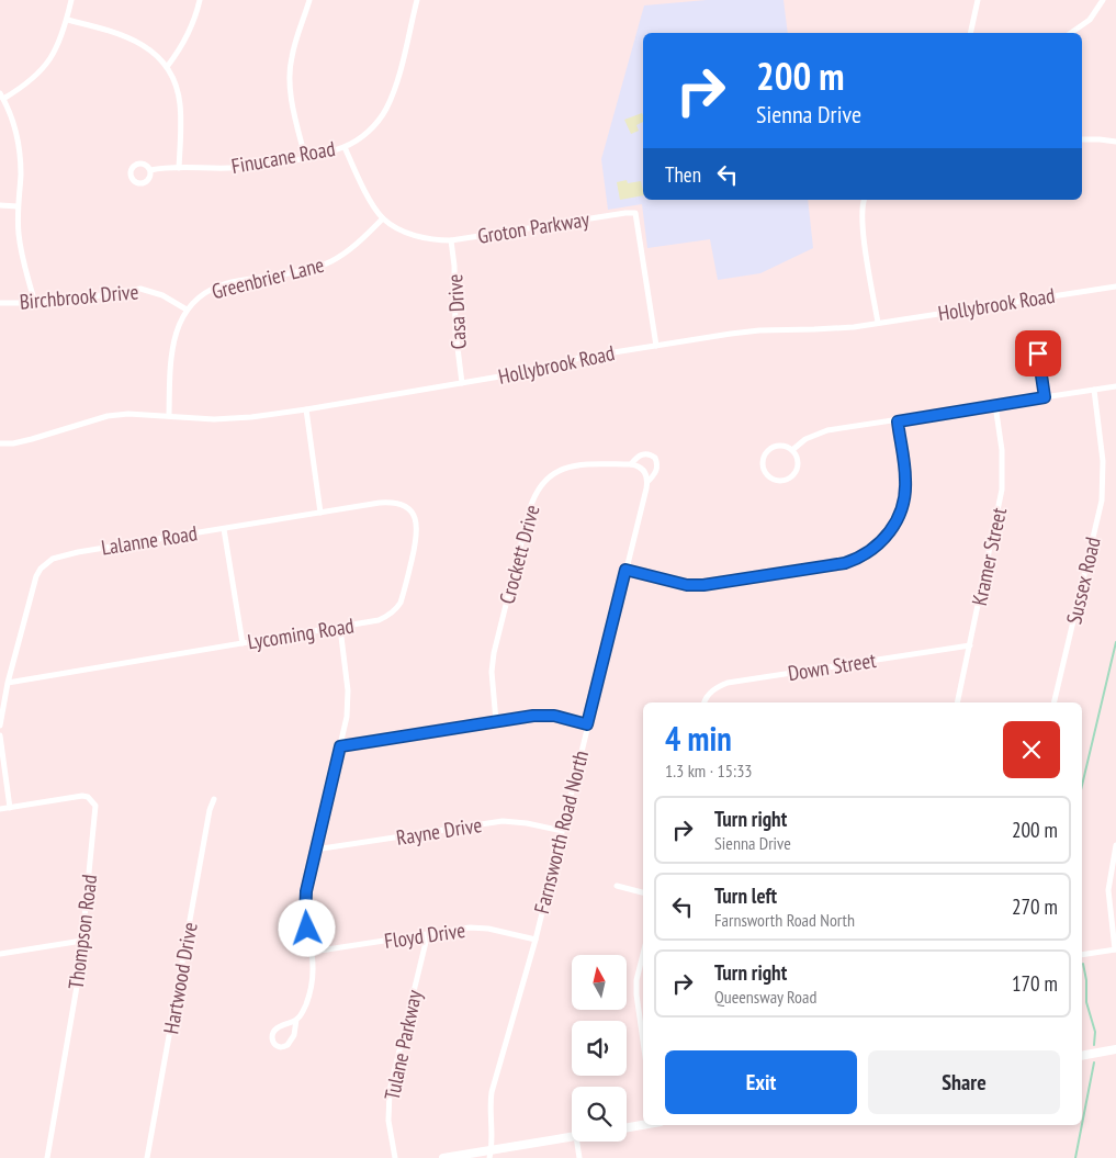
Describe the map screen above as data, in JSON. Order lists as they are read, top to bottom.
{
  "streets": {
    "street": [
      "Finucane Road",
      "Groton Parkway",
      "Greenbrier Lane",
      "Birchbrook Drive",
      "Hollybrook Road",
      "Casa Drive",
      "Lalanne Road",
      "Crockett Drive",
      "Kramer Street",
      "Sussex Road",
      "Lycoming Road",
      "Down Street",
      "Rayne Drive",
      "Farnsworth Road North",
      "Thompson Road",
      "Floyd Drive",
      "Hartwood Drive",
      "Tulane Parkway"
    ]
  },
  "crossings": [
    ["Finucane Road", "Groton Parkway"],
    ["Groton Parkway", "Greenbrier Lane"],
    ["Groton Parkway", "Hollybrook Road"],
    ["Groton Parkway", "Casa Drive"],
    ["Greenbrier Lane", "Birchbrook Drive"],
    ["Greenbrier Lane", "Hollybrook Road"],
    ["Hollybrook Road", "Casa Drive"],
    ["Lalanne Road", "Lycoming Road"],
    ["Crockett Drive", "Farnsworth Road North"],
    ["Kramer Street", "Down Street"],
    ["Rayne Drive", "Farnsworth Road North"],
    ["Farnsworth Road North", "Floyd Drive"],
    ["Floyd Drive", "Tulane Parkway"]
  ],
  "north": "top",
  "page": {
    "turn": ["200 m", "Sienna Drive"],
    "then": "Then",
    "heading": ["4 min", "1.3 km · 15:33"],
    "list": [
      {
        "name": "Turn right",
        "note": "Sienna Drive",
        "value": "200 m"
      },
      {
        "name": "Turn left",
        "note": "Farnsworth Road North",
        "value": "270 m"
      },
      {
        "name": "Turn right",
        "note": "Queensway Road",
        "value": "170 m"
      }
    ],
    "buttons": ["Exit", "Share"]
  }
}
